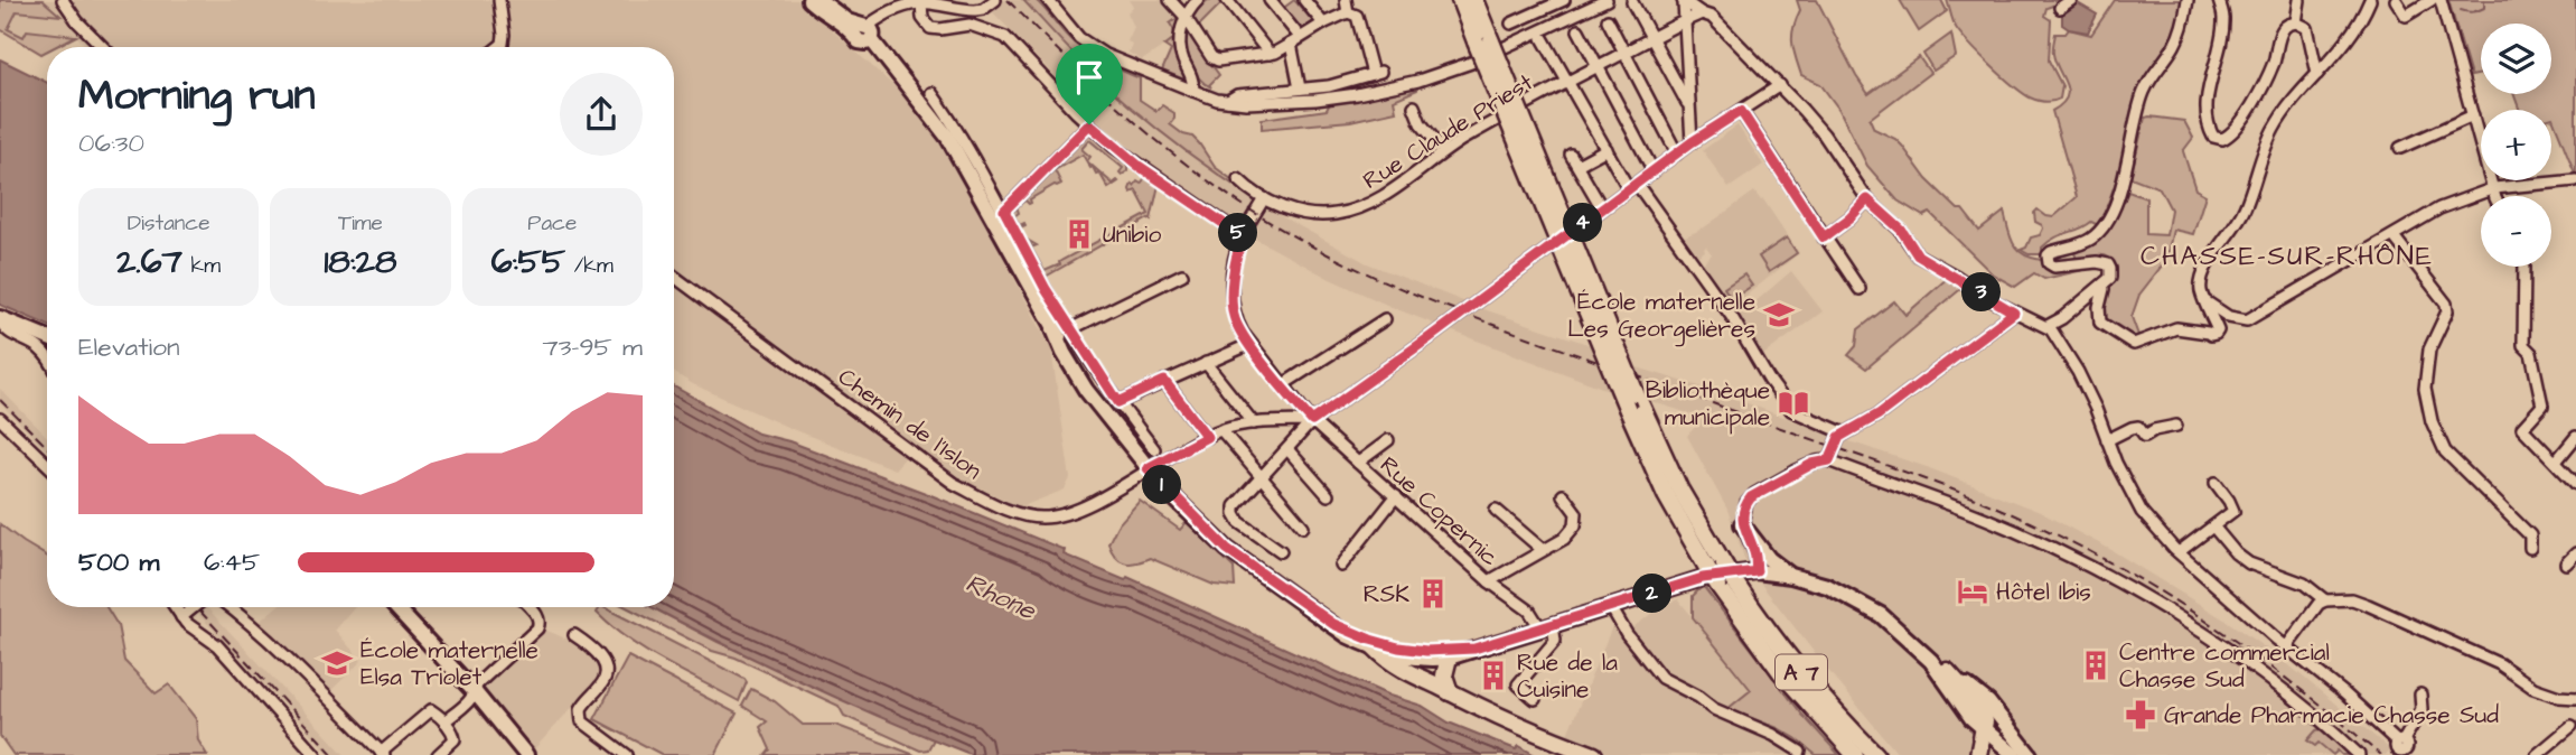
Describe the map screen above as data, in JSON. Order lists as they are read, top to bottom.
{
  "streets": {
    "highway": ["A 7"],
    "street": ["Rue Claude Priest", "Chemin de l'Islon", "Rue Copernic"]
  },
  "crossings": [
    ["Rue Claude Priest", "Rue Copernic"],
    ["Chemin de l'Islon", "Rue Copernic"]
  ],
  "districts": ["CHASSE-SUR-RHÔNE"],
  "water": ["Rhone"],
  "places": {
    "building": [
      "Unibio",
      "RSK",
      "Centre commercial Chasse Sud",
      "Rue de la Cuisine"
    ],
    "school or university": ["École maternelle Les Georgelières", "École maternelle Elsa Triolet"],
    "library": ["Bibliothèque municipale"],
    "hotel": ["Hôtel Ibis"],
    "pharmacy": ["Grande Pharmacie Chasse Sud"]
  },
  "page": {
    "map_buttons": ["+", "−"],
    "heading": ["Morning run", "06:30"],
    "stats": [
      ["Distance", "2.67 km"],
      ["Time", "18:28"],
      ["Pace", "6:55 /km"]
    ],
    "pins": [
      "4",
      "5",
      "3",
      "1",
      "2"
    ],
    "chart": ["Elevation", "73–95 m"],
    "list": [
      {
        "name": "500 m",
        "note": "6:45"
      }
    ]
  }
}
